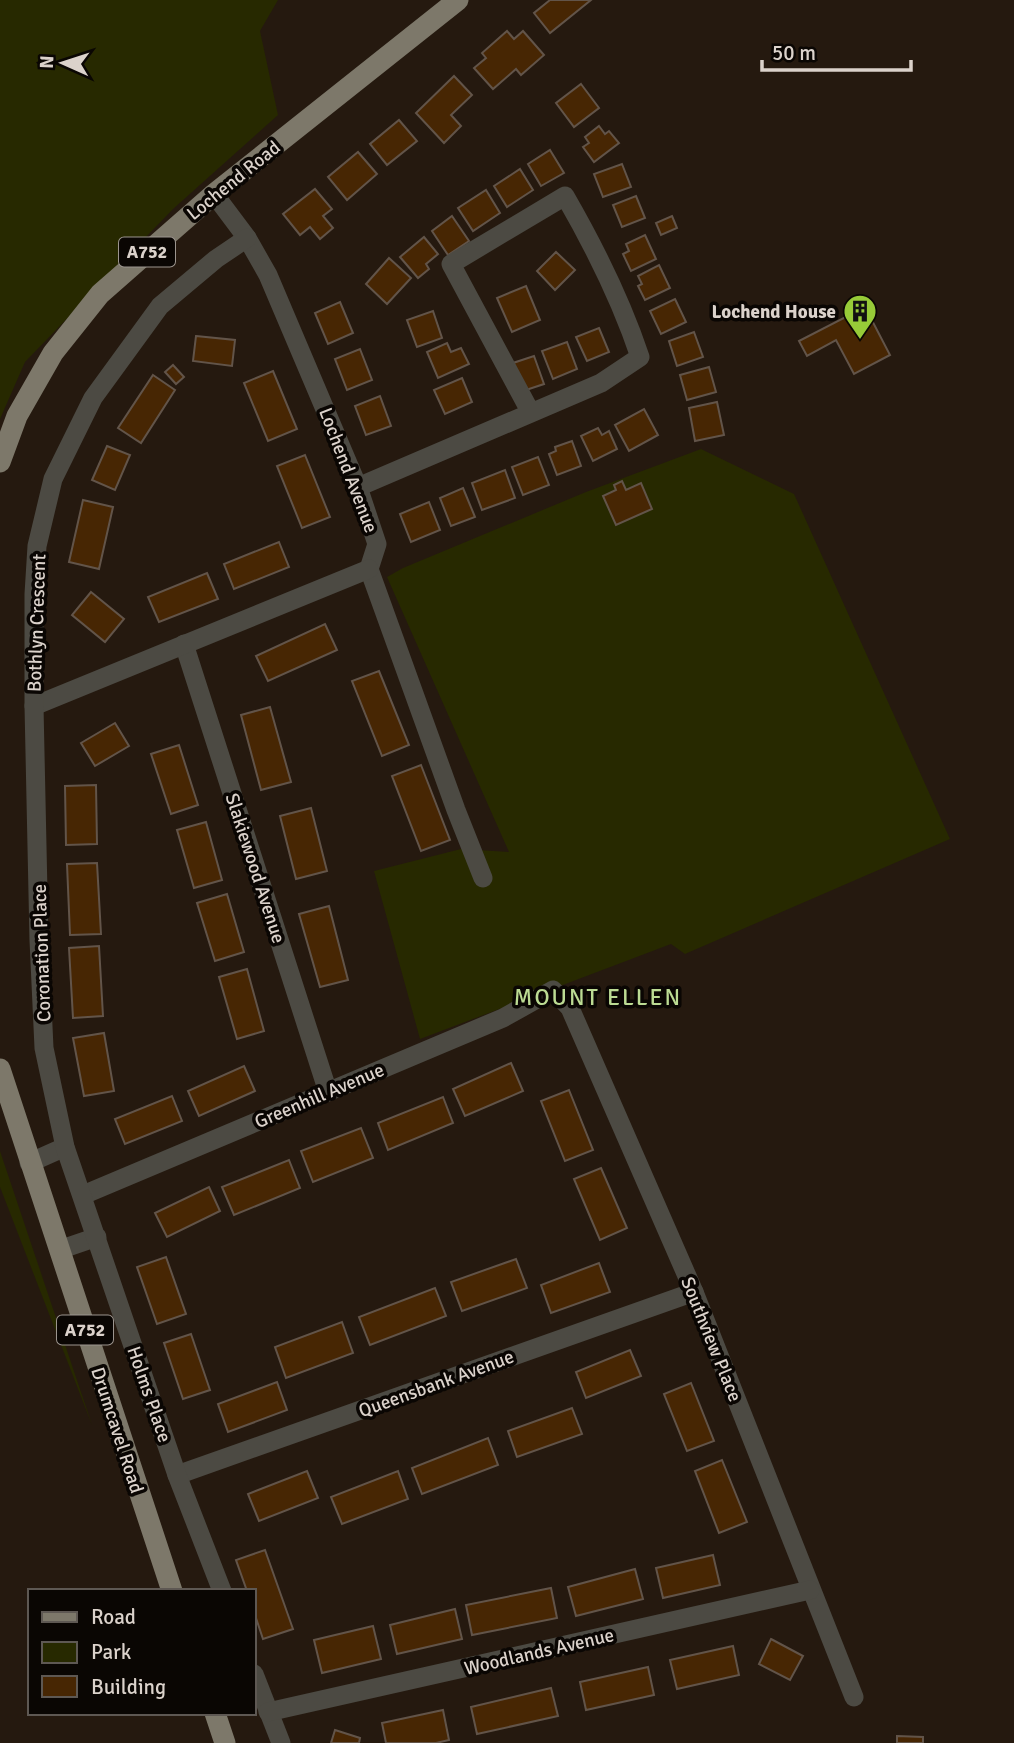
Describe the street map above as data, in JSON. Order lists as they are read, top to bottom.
{
  "streets": {
    "main road": ["Lochend Road", "A752", "Drumcavel Road"],
    "street": [
      "Lochend Avenue",
      "Bothlyn Crescent",
      "Slakiewood Avenue",
      "Coronation Place",
      "Greenhill Avenue",
      "Southview Place",
      "Queensbank Avenue",
      "Holms Place",
      "Woodlands Avenue"
    ]
  },
  "crossings": [
    ["Lochend Road", "Lochend Avenue"],
    ["Lochend Avenue", "Bothlyn Crescent"],
    ["Bothlyn Crescent", "Coronation Place"],
    ["Slakiewood Avenue", "Greenhill Avenue"],
    ["Coronation Place", "Greenhill Avenue"],
    ["Coronation Place", "Holms Place"],
    ["Greenhill Avenue", "Southview Place"],
    ["Greenhill Avenue", "Holms Place"],
    ["Southview Place", "Queensbank Avenue"],
    ["Southview Place", "Woodlands Avenue"],
    ["Queensbank Avenue", "Holms Place"]
  ],
  "districts": ["MOUNT ELLEN"],
  "places": {
    "building": ["Lochend House"]
  },
  "legend": ["Road", "Park", "Building"],
  "scale_bar": "50 m",
  "north": "left"
}
